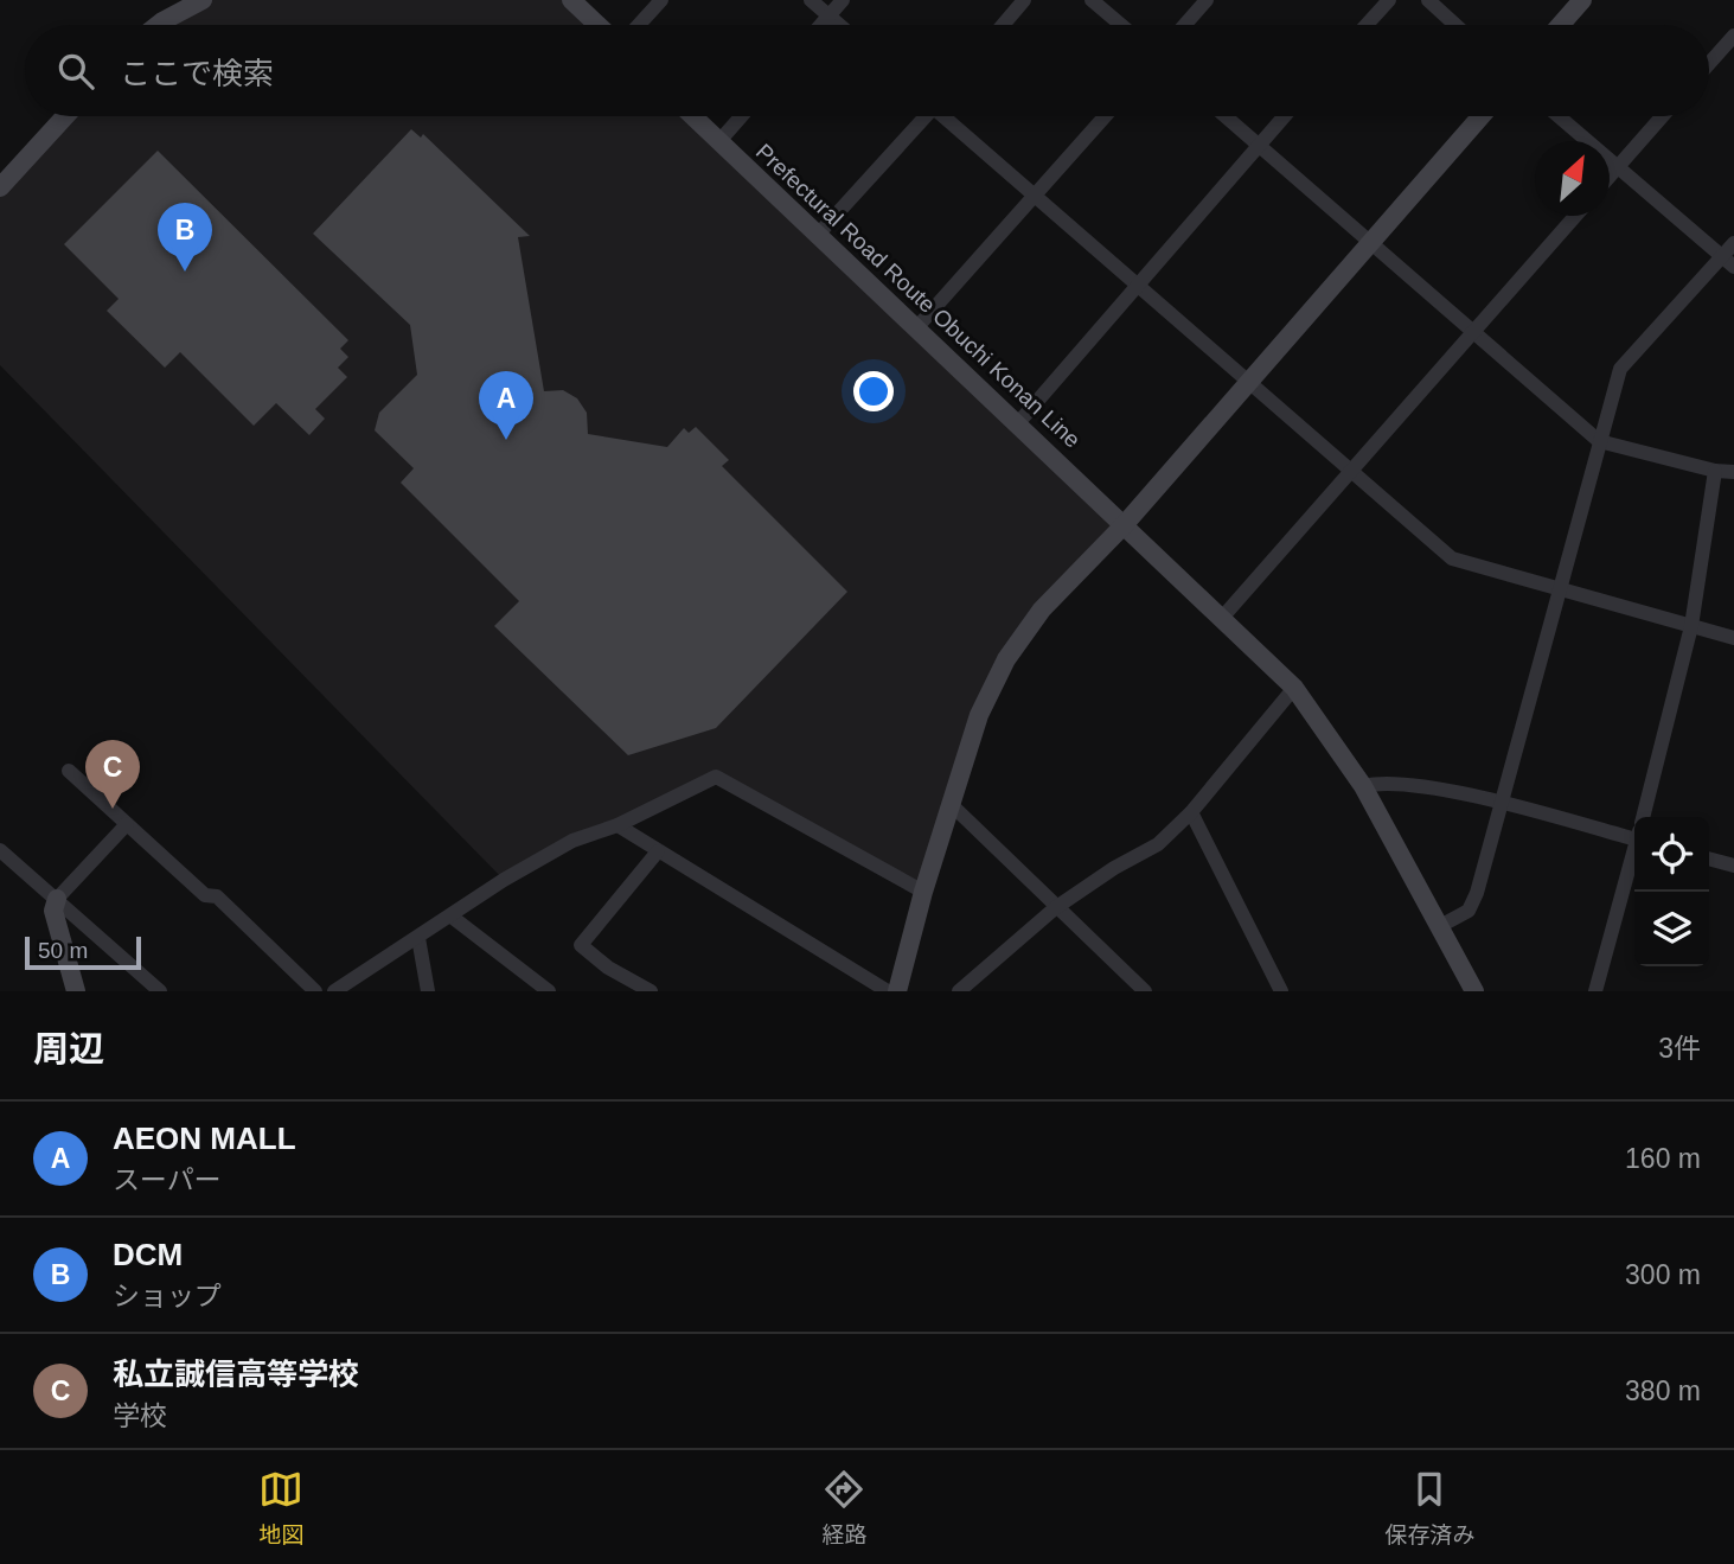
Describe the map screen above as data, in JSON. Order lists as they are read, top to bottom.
{
  "streets": {
    "main road": ["Prefectural Road Route Obuchi Konan Line"]
  },
  "scale_bar": "50 m",
  "north": "top right",
  "page": {
    "search": "ここで検索",
    "pins": ["B", "A", "C"],
    "scale": "50 m",
    "heading": ["周辺", "3件"],
    "list": [
      {
        "mark": "A",
        "name": "AEON MALL",
        "note": "スーパー",
        "value": "160 m"
      },
      {
        "mark": "B",
        "name": "DCM",
        "note": "ショップ",
        "value": "300 m"
      },
      {
        "mark": "C",
        "name": "私立誠信高等学校",
        "note": "学校",
        "value": "380 m"
      }
    ],
    "nav": ["地図", "経路", "保存済み"]
  }
}
